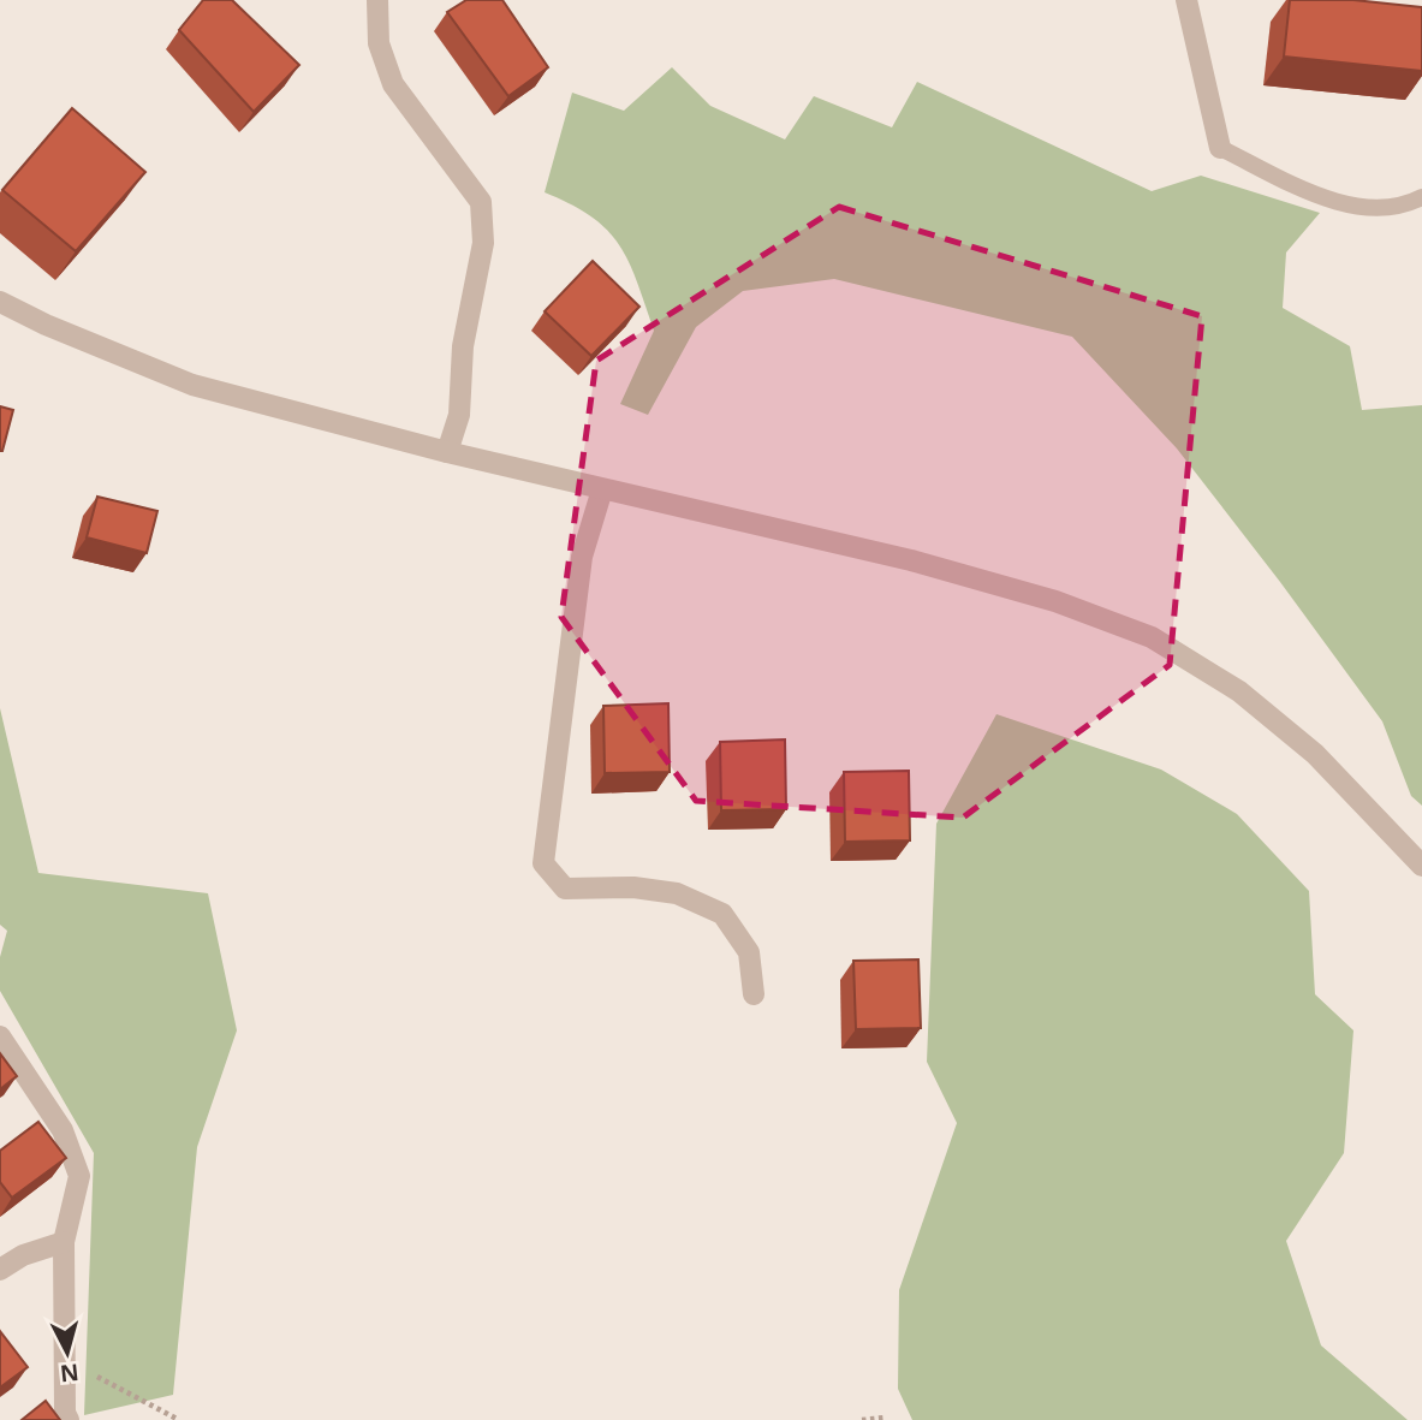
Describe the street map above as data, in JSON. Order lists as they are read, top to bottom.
{
  "north": "bottom"
}
